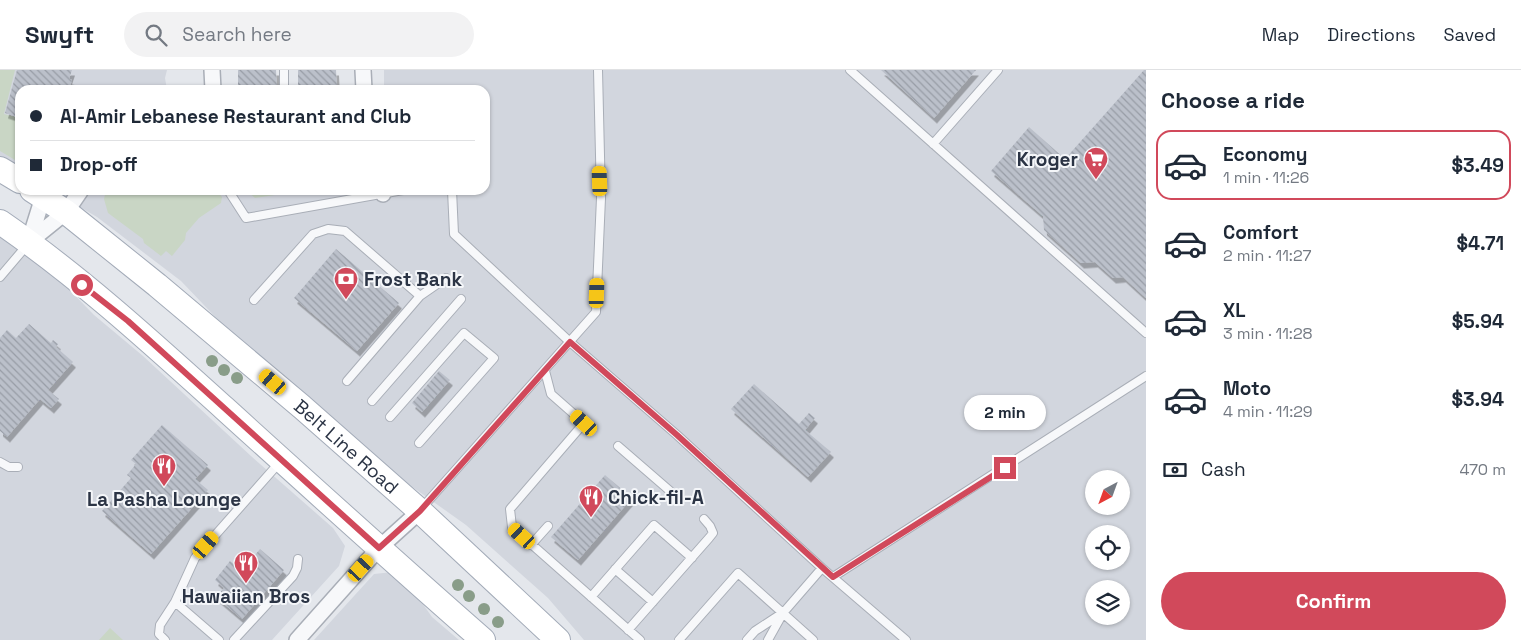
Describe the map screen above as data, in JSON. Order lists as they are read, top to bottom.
{
  "streets": {
    "main road": ["Belt Line Road"]
  },
  "places": {
    "supermarket": ["Kroger"],
    "bank": ["Frost Bank"],
    "restaurant": ["La Pasha Lounge", "Chick-fil-A", "Hawaiian Bros"]
  },
  "north": "bottom left",
  "page": {
    "header": "Swyft",
    "search": "Search here",
    "nav": ["Map", "Directions", "Saved"],
    "heading": "Choose a ride",
    "banner": ["Al-Amir Lebanese Restaurant and Club", "Drop-off"],
    "list": [
      {
        "name": "Economy",
        "note": "1 min · 11:26",
        "value": "$3.49"
      },
      {
        "name": "Comfort",
        "note": "2 min · 11:27",
        "value": "$4.71"
      },
      {
        "name": "XL",
        "note": "3 min · 11:28",
        "value": "$5.94"
      },
      {
        "name": "Moto",
        "note": "4 min · 11:29",
        "value": "$3.94"
      }
    ],
    "bubble": "2 min",
    "pay": ["Cash", "470 m"],
    "buttons": "Confirm"
  }
}
